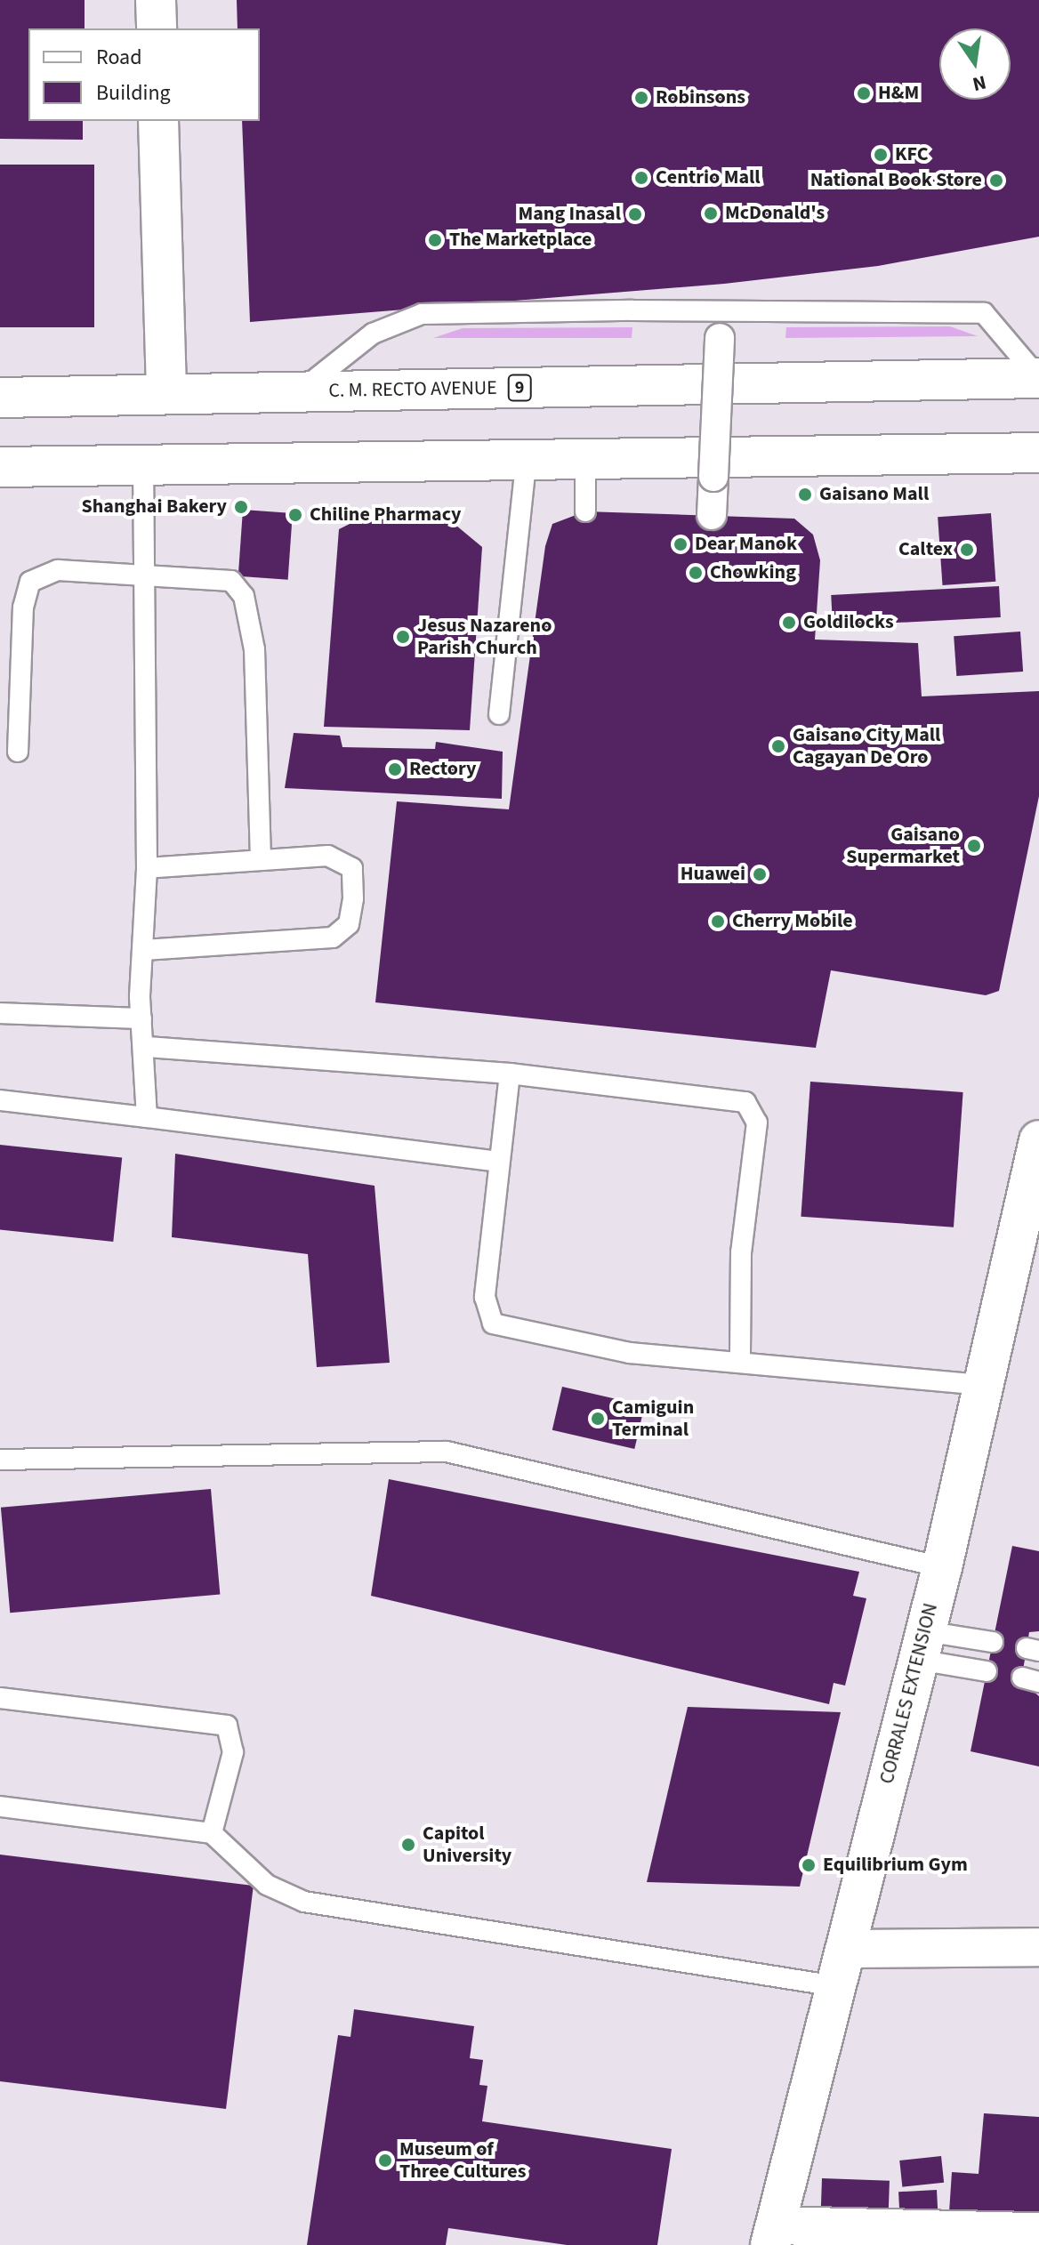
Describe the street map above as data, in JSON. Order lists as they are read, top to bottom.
{
  "streets": {
    "main road": ["9", "C. M. RECTO AVENUE", "CORRALES EXTENSION"]
  },
  "places": [
    "H&M",
    "Robinsons",
    "KFC",
    "Centrio Mall",
    "National Book Store",
    "McDonald's",
    "Mang Inasal",
    "The Marketplace",
    "Gaisano Mall",
    "Shanghai Bakery",
    "Chiline Pharmacy",
    "Dear Manok",
    "Caltex",
    "Chowking",
    "Goldilocks",
    "Jesus Nazareno Parish Church",
    "Gaisano City Mall Cagayan De Oro",
    "Rectory",
    "Gaisano Supermarket",
    "Huawei",
    "Cherry Mobile",
    "Camiguin Terminal",
    "Capitol University",
    "Equilibrium Gym",
    "Museum of Three Cultures"
  ],
  "legend": ["Road", "Building"],
  "north": "bottom"
}
